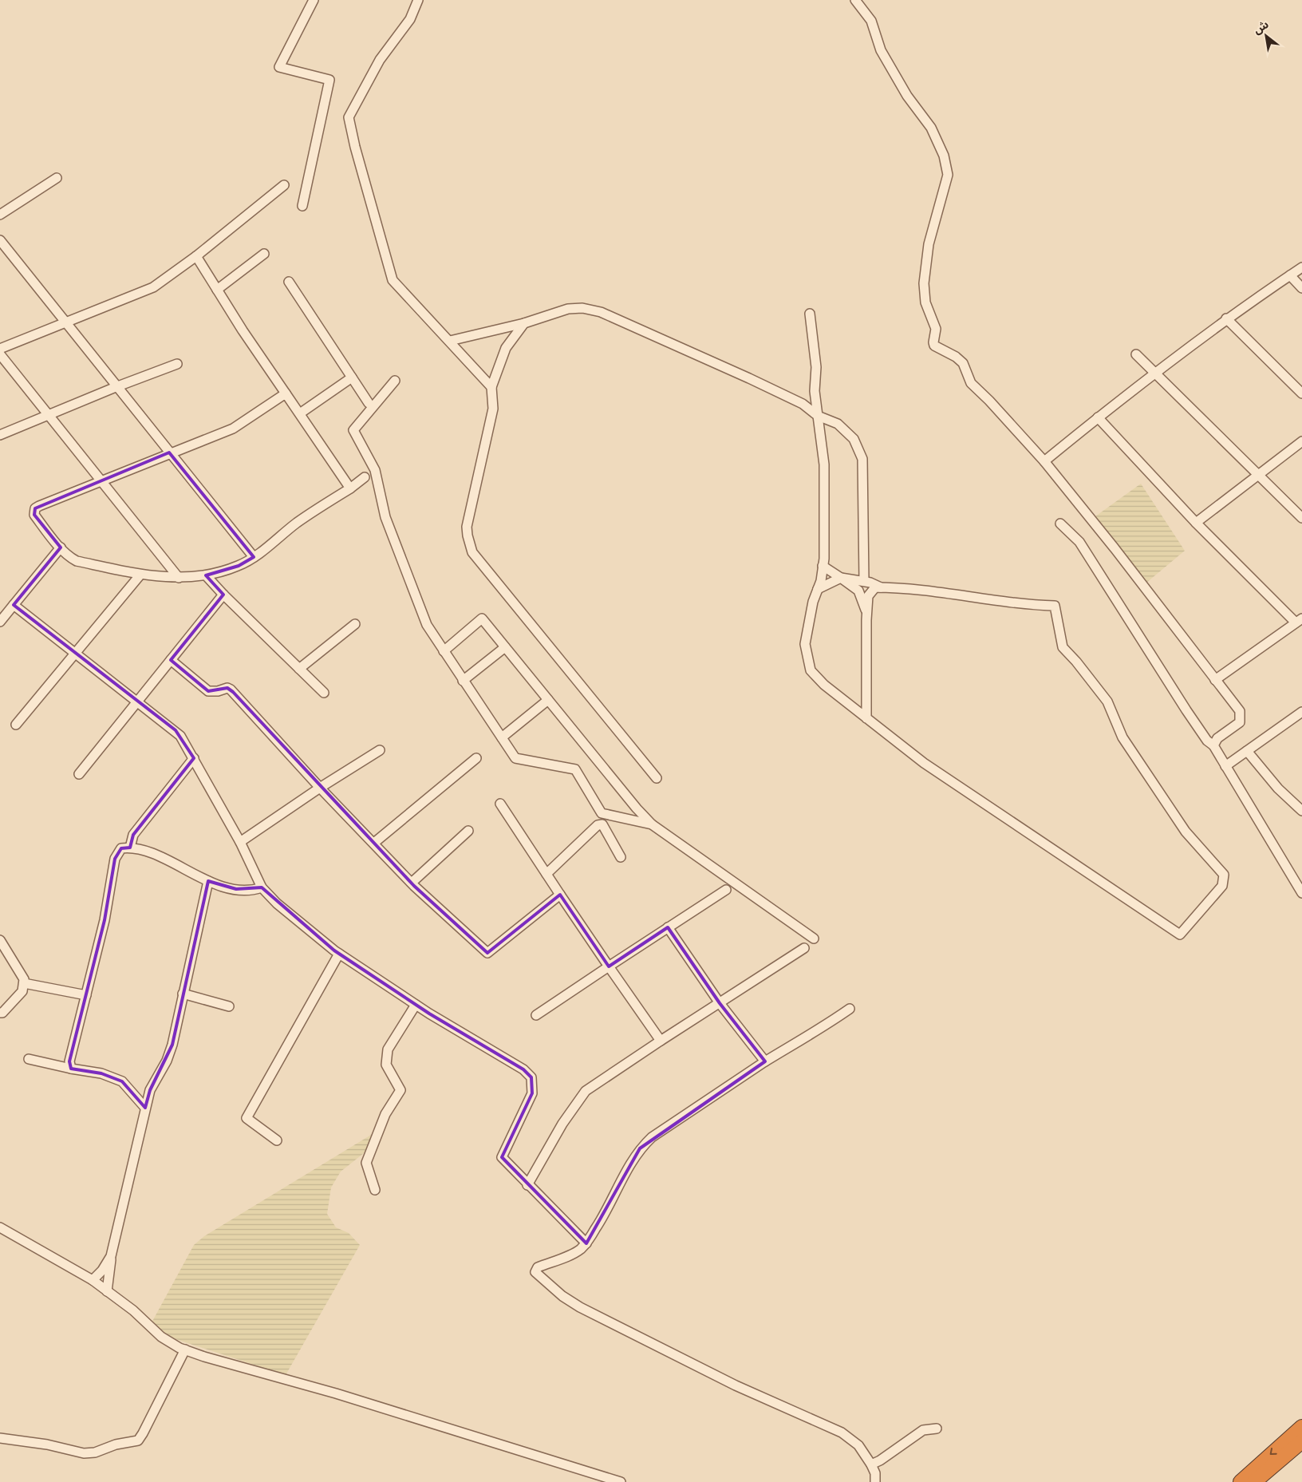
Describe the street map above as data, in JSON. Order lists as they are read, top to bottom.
{
  "north": "top left"
}
